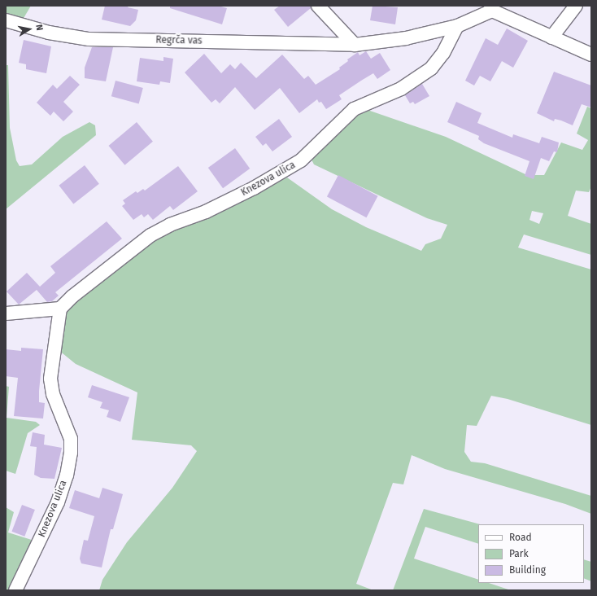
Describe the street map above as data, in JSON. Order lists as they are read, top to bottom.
{
  "streets": {
    "street": ["Regrča vas", "Knezova ulica"]
  },
  "crossings": [
    ["Regrča vas", "Knezova ulica"]
  ],
  "legend": ["Road", "Park", "Building"],
  "north": "right"
}
